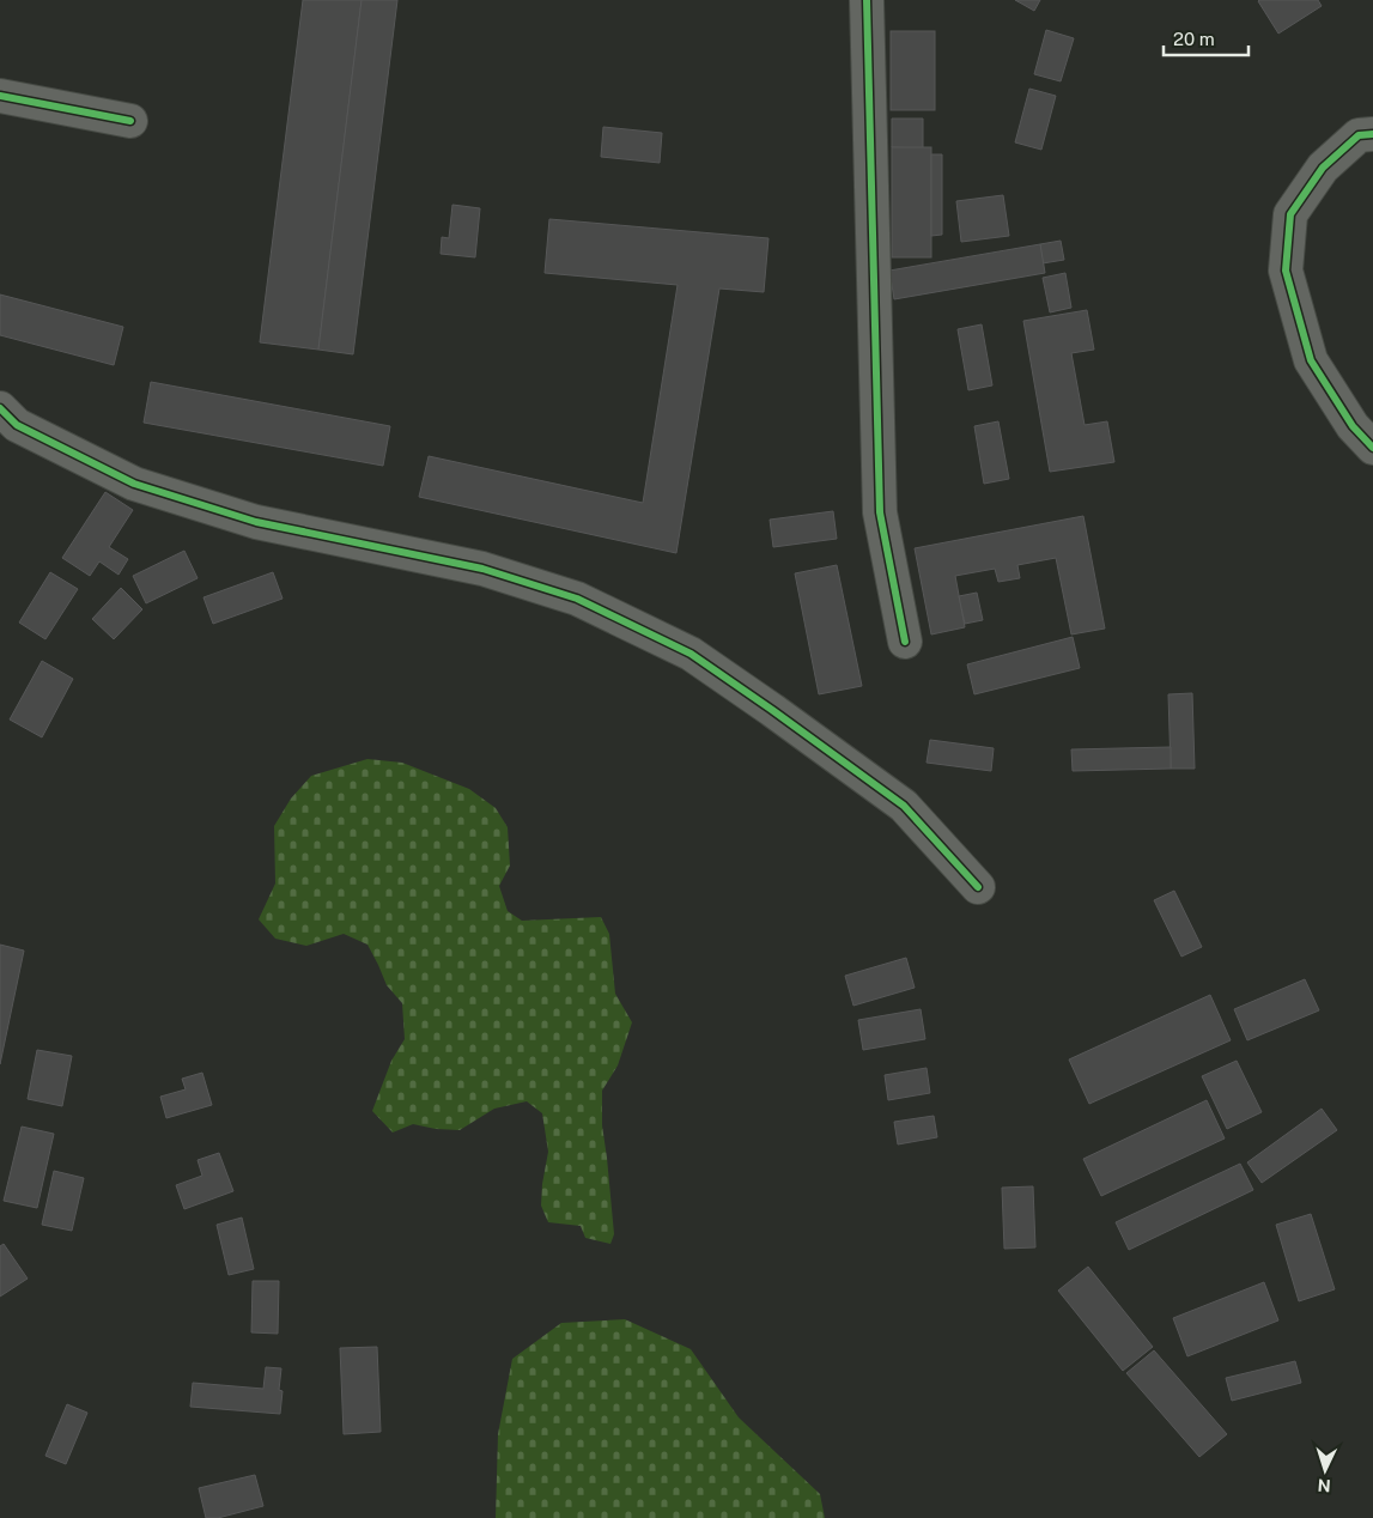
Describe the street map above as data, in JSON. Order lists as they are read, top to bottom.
{
  "scale_bar": "20 m",
  "north": "bottom"
}
